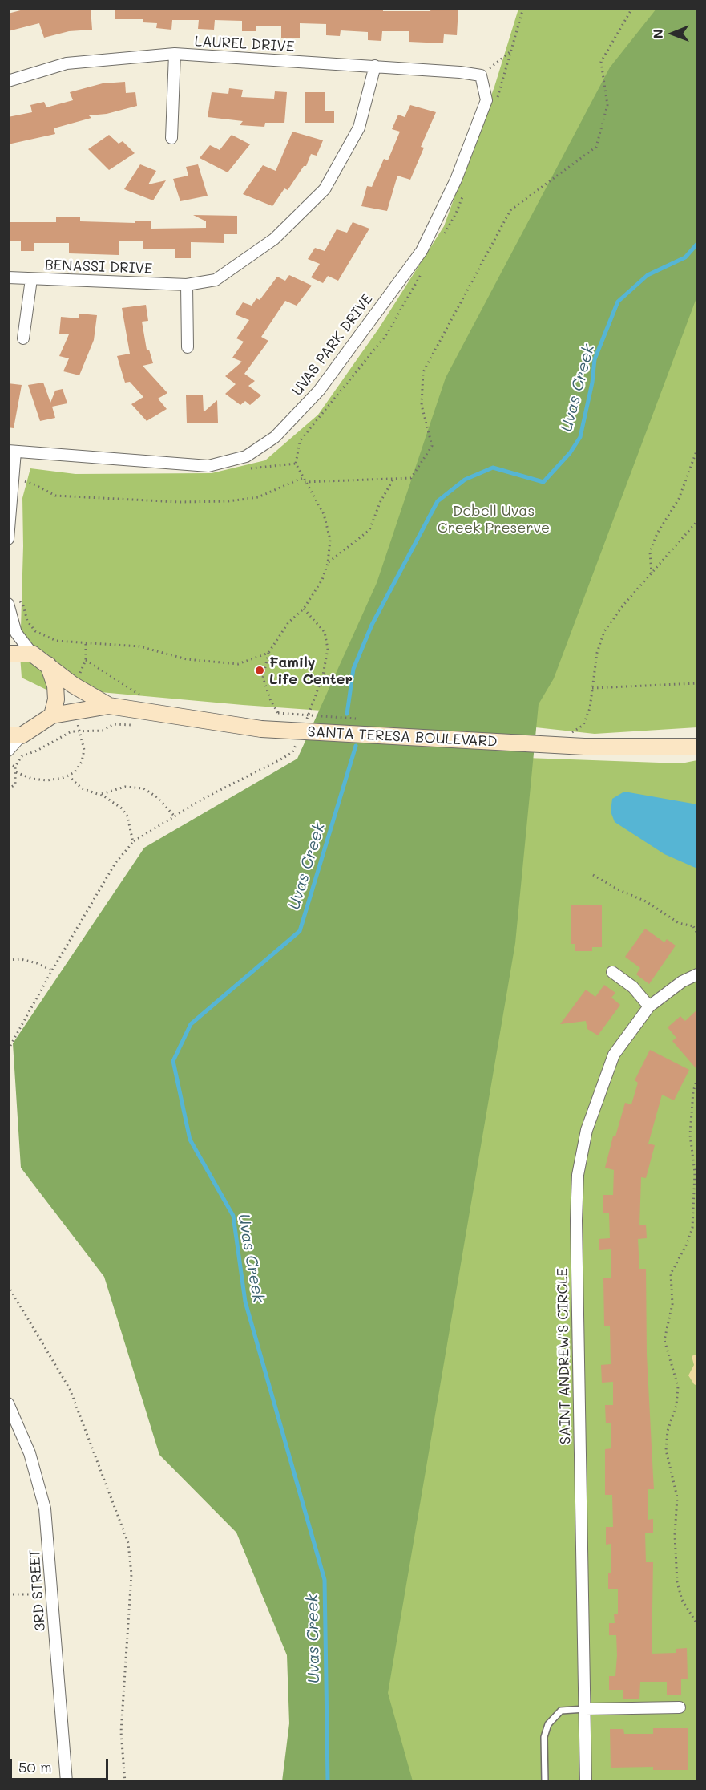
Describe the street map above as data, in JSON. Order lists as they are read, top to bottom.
{
  "streets": {
    "main road": ["SANTA TERESA BOULEVARD"],
    "street": [
      "LAUREL DRIVE",
      "BENASSI DRIVE",
      "UVAS PARK DRIVE",
      "SAINT ANDREW'S CIRCLE",
      "3RD STREET"
    ]
  },
  "crossings": [
    ["LAUREL DRIVE", "BENASSI DRIVE"],
    ["LAUREL DRIVE", "UVAS PARK DRIVE"]
  ],
  "water": ["Uvas Creek"],
  "parks": ["Debell Uvas Creek Preserve"],
  "places": ["Family Life Center"],
  "scale_bar": "50 m",
  "north": "left"
}
